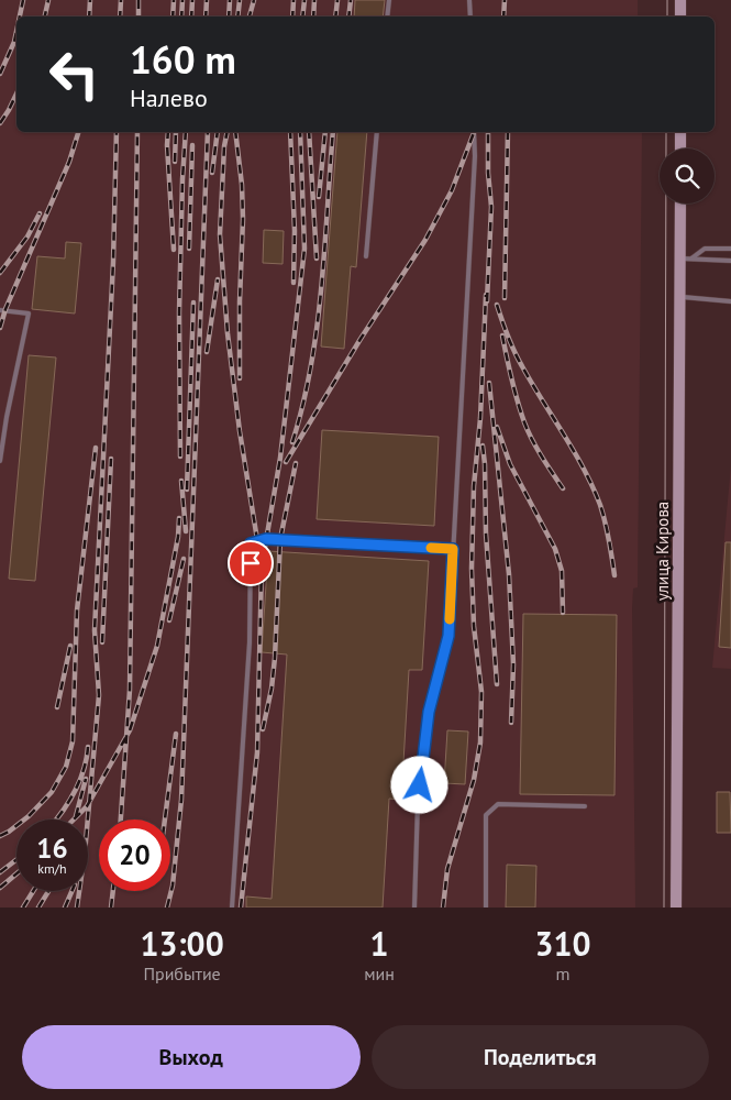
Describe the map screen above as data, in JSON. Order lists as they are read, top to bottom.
{
  "streets": {
    "main road": ["улица Кирова"]
  },
  "page": {
    "turn": ["160 m", "Налево"],
    "speed": "16 km/h",
    "limit": "20",
    "eta": [
      "13:00",
      "Прибытие",
      "1",
      "мин",
      "310",
      "m"
    ],
    "buttons": ["Выход", "Поделиться"]
  }
}
